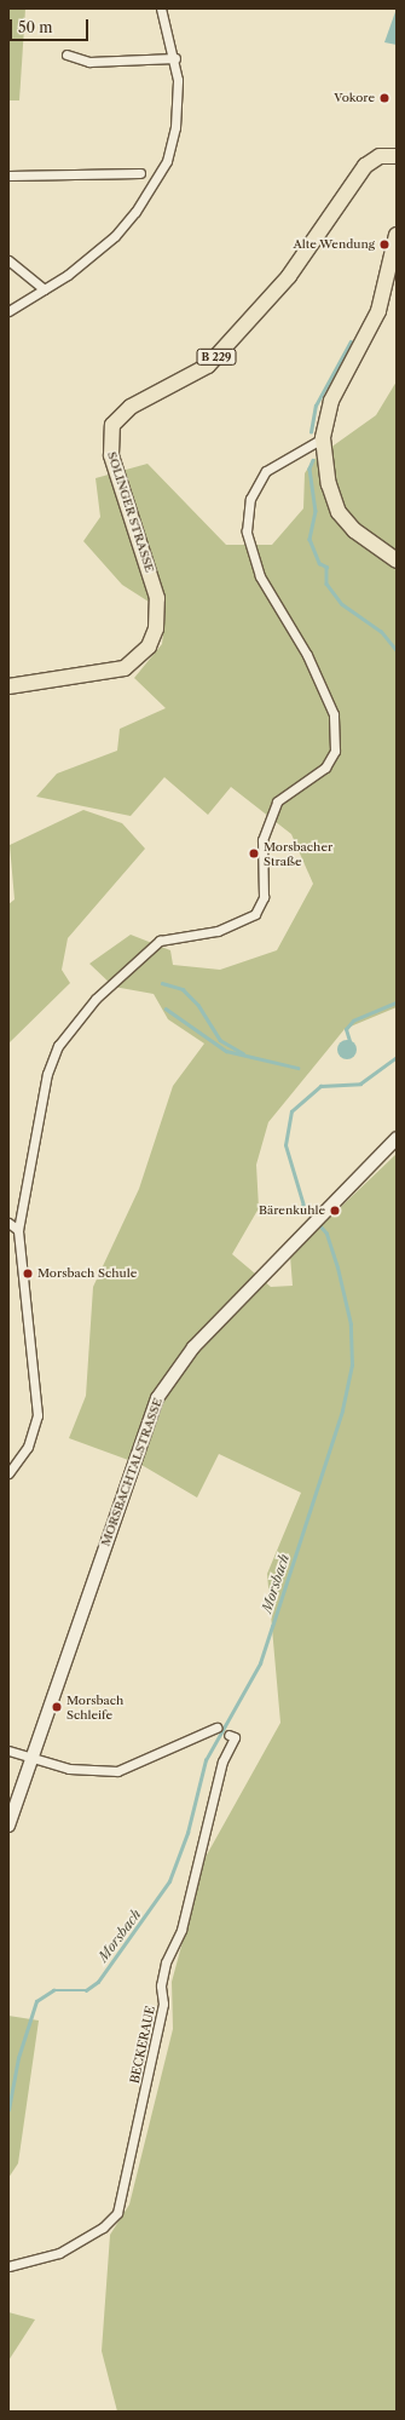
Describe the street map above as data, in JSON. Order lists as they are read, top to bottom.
{
  "streets": {
    "main road": ["B 229", "SOLINGER STRASSE", "MORSBACHTALSTRASSE"],
    "street": ["BECKERAUE"]
  },
  "water": ["Morsbach"],
  "places": [
    "Vokore",
    "Alte Wendung",
    "Morsbacher Straße",
    "Bärenkuhle",
    "Morsbach Schule",
    "Morsbach Schleife"
  ],
  "scale_bar": "50 m"
}
